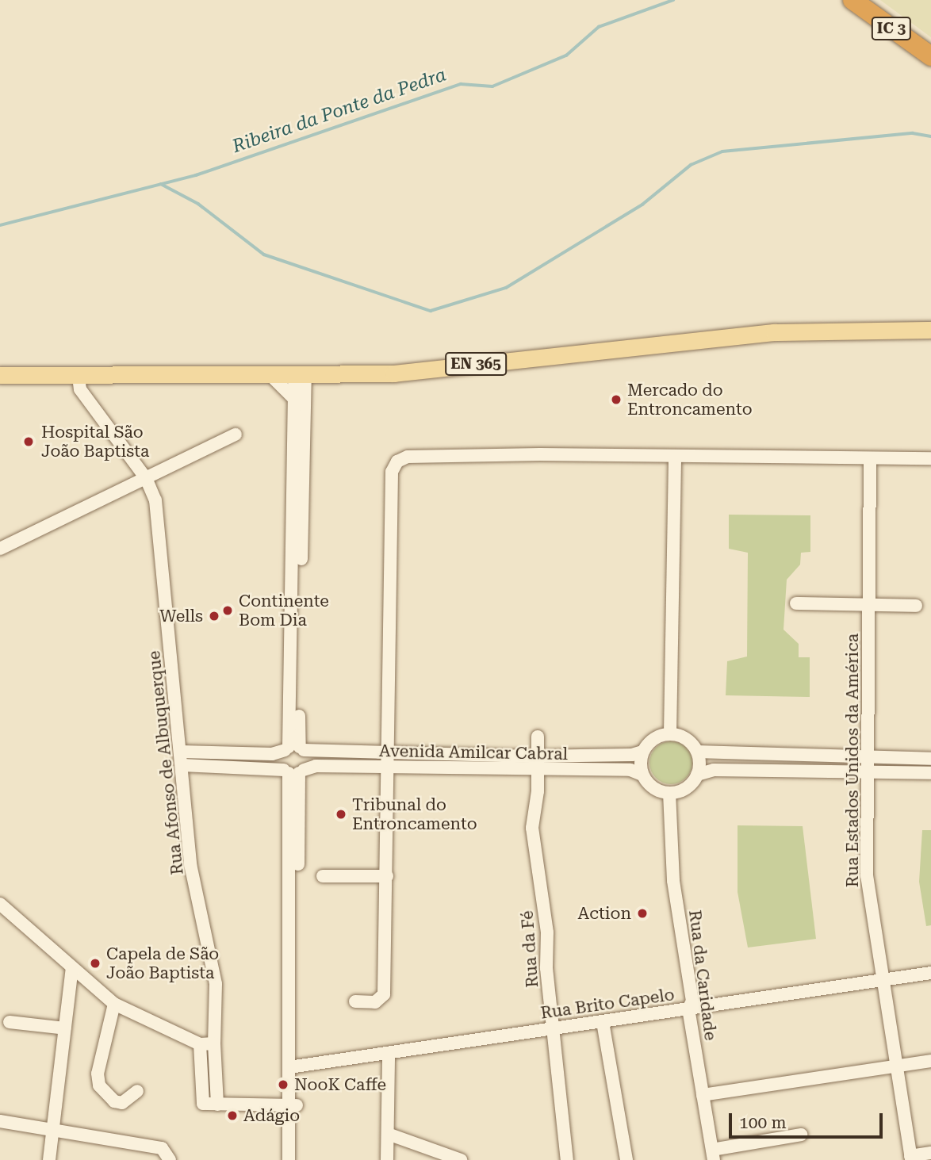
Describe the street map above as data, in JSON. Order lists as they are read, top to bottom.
{
  "streets": {
    "highway": ["IC 3"],
    "main road": ["EN 365"],
    "street": [
      "Avenida Amilcar Cabral",
      "Rua Estados Unidos da América",
      "Rua Afonso de Albuquerque",
      "Rua da Fé",
      "Rua da Caridade",
      "Rua Brito Capelo"
    ]
  },
  "crossings": [
    ["EN 365", "Rua Afonso de Albuquerque"],
    ["Avenida Amilcar Cabral", "Rua Afonso de Albuquerque"],
    ["Avenida Amilcar Cabral", "Rua da Fé"],
    ["Avenida Amilcar Cabral", "Rua da Caridade"],
    ["Rua Estados Unidos da América", "Rua Brito Capelo"],
    ["Rua da Fé", "Rua Brito Capelo"],
    ["Rua da Caridade", "Rua Brito Capelo"]
  ],
  "water": ["Ribeira da Ponte da Pedra"],
  "places": [
    "Mercado do Entroncamento",
    "Hospital São João Baptista",
    "Continente Bom Dia",
    "Wells",
    "Tribunal do Entroncamento",
    "Action",
    "Capela de São João Baptista",
    "NooK Caffe",
    "Adágio"
  ],
  "scale_bar": "100 m"
}
